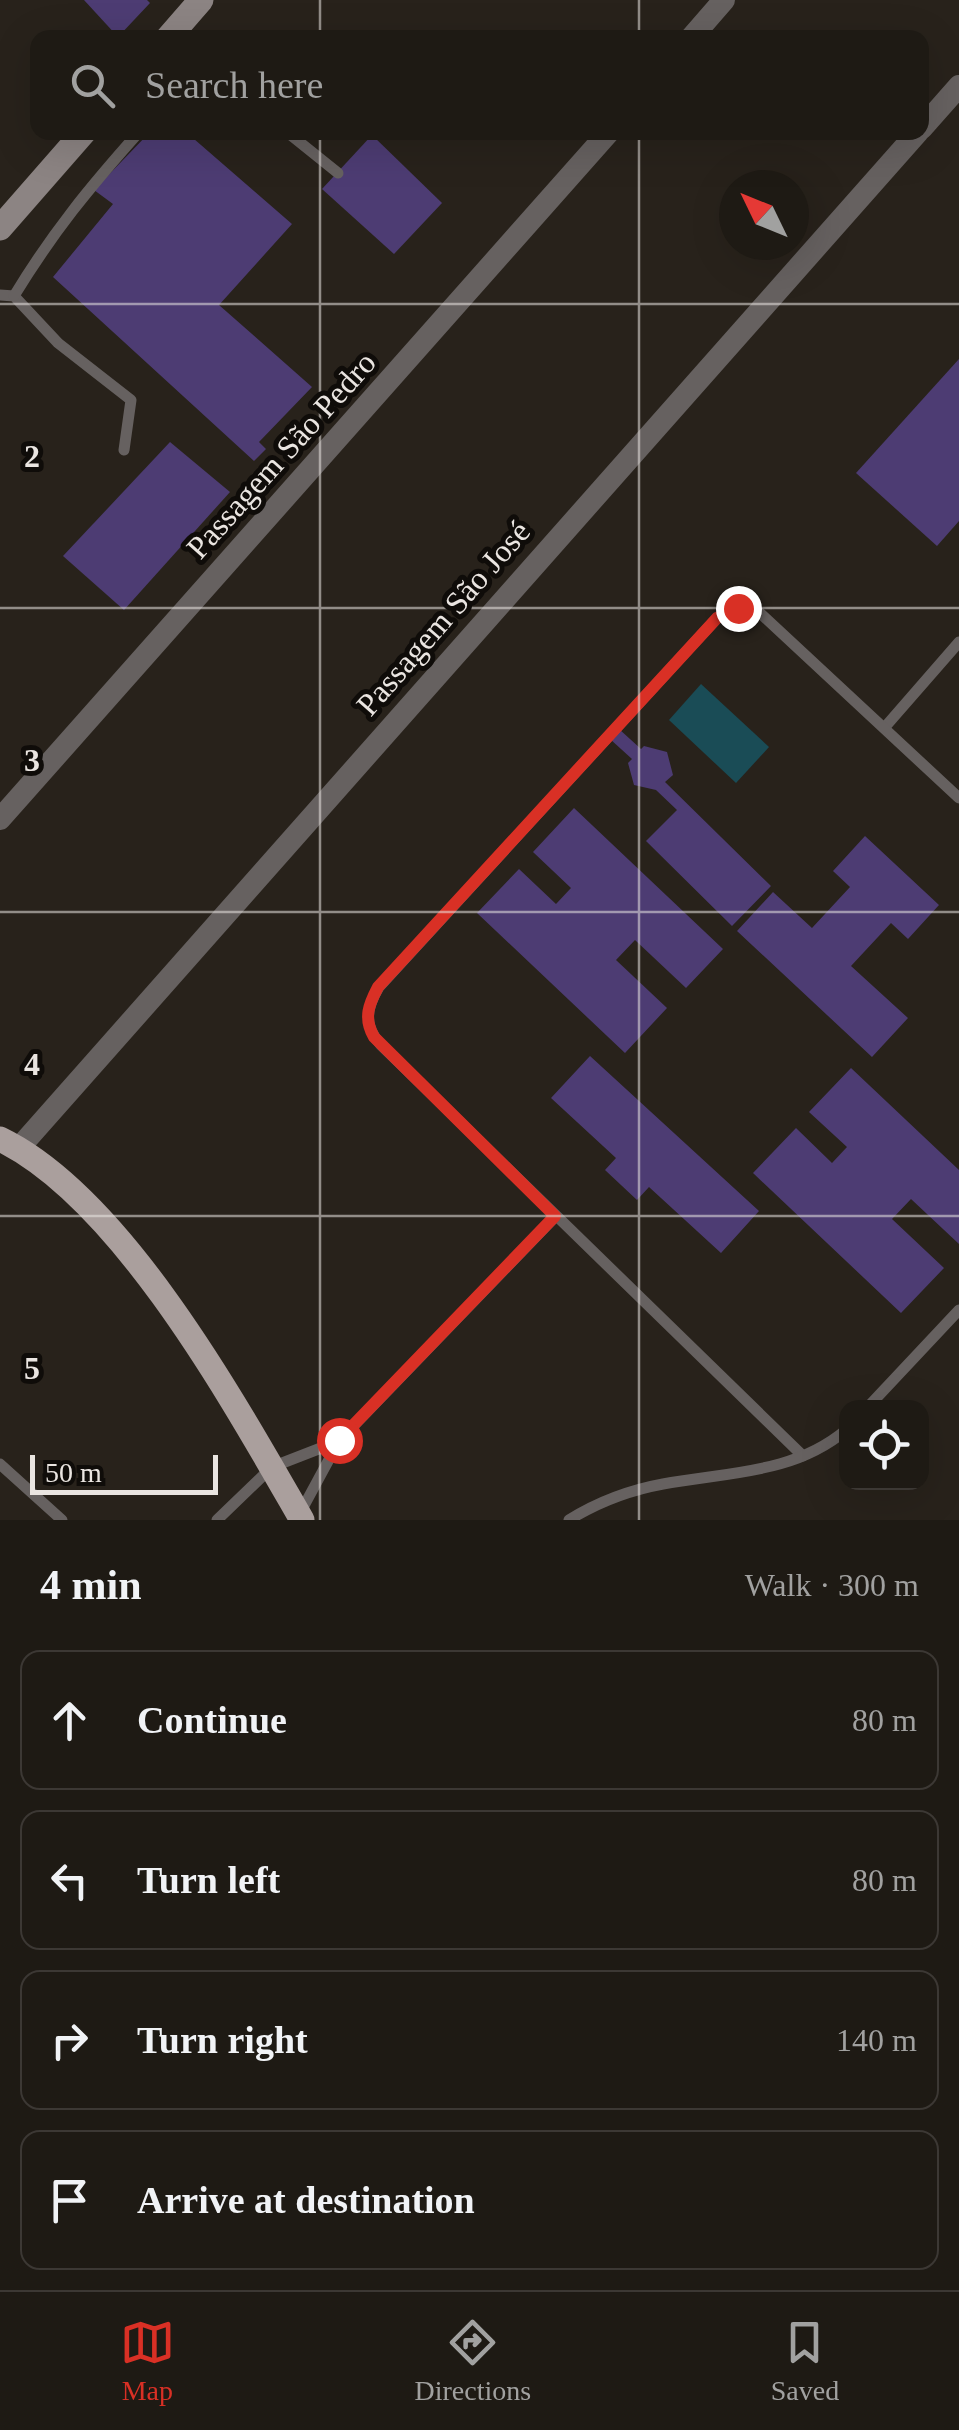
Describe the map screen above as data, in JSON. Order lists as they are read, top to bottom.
{
  "streets": {
    "street": ["Passagem São Pedro", "Passagem São José"]
  },
  "scale_bar": "50 m",
  "north": "top left",
  "page": {
    "search": "Search here",
    "scale": "50 m",
    "heading": ["4 min", "Walk · 300 m"],
    "list": [
      ["Continue", "80 m"],
      ["Turn left", "80 m"],
      ["Turn right", "140 m"],
      "Arrive at destination"
    ],
    "nav": ["Map", "Directions", "Saved"]
  },
  "grid": {
    "rows": [
      "2",
      "3",
      "4",
      "5"
    ]
  }
}
